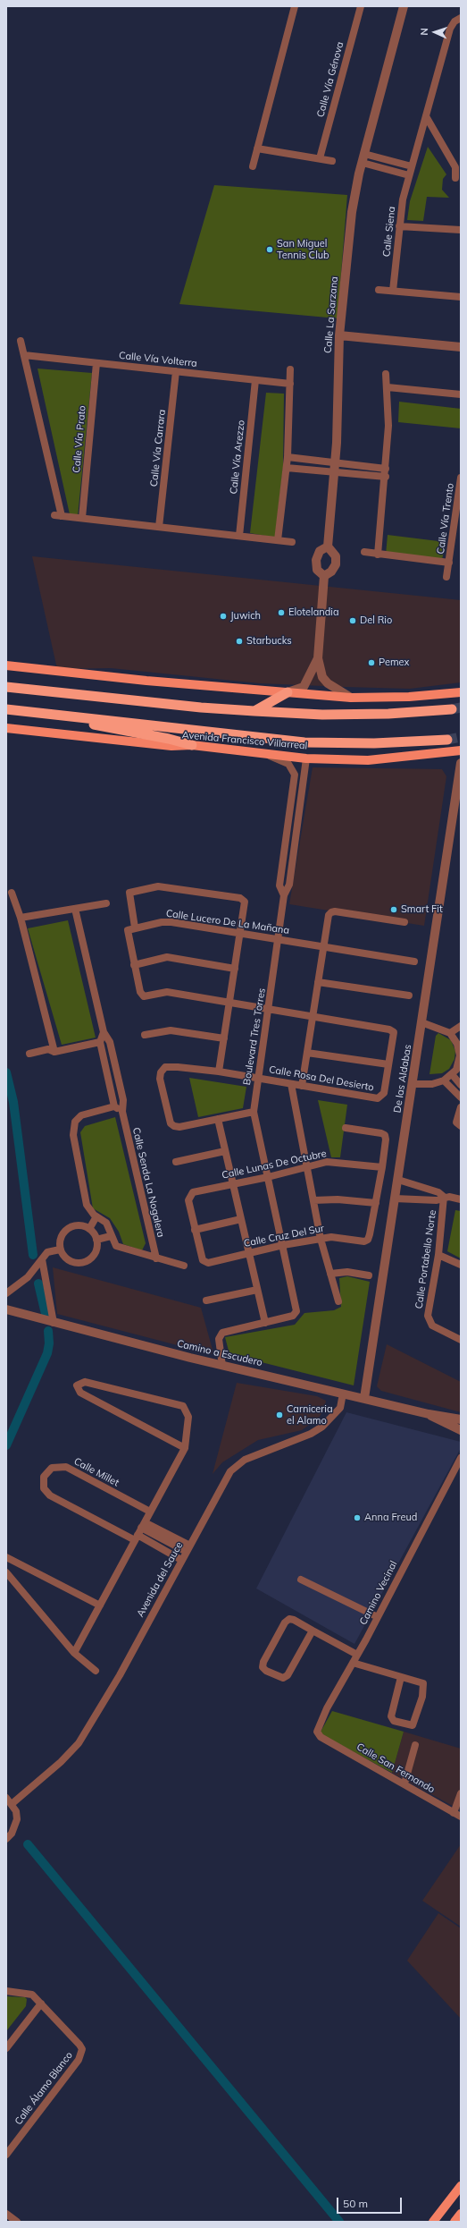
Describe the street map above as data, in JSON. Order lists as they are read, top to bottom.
{
  "streets": {
    "highway": ["Avenida Francisco Villarreal"],
    "street": [
      "Calle Vía Génova",
      "Calle Siena",
      "Calle La Sarzana",
      "Calle Vía Volterra",
      "Calle Vía Prato",
      "Calle Vía Carrara",
      "Calle Vía Arezzo",
      "Calle Vía Trento",
      "Calle Lucero De La Mañana",
      "Boulevard Tres Torres",
      "Calle Rosa Del Desierto",
      "De las Aldabas",
      "Calle Lunas De Octubre",
      "Calle Senda La Nogalera",
      "Calle Cruz Del Sur",
      "Calle Portabello Norte",
      "Camino a Escudero",
      "Calle Millet",
      "Avenida del Sauce",
      "Camino Vecinal",
      "Calle San Fernando",
      "Calle Álamo Blanco"
    ]
  },
  "crossings": [
    ["Calle Vía Volterra", "Calle Vía Prato"],
    ["Calle Vía Volterra", "Calle Vía Carrara"],
    ["Calle Vía Volterra", "Calle Vía Arezzo"],
    ["Avenida Francisco Villarreal", "Boulevard Tres Torres"],
    ["Calle Lucero De La Mañana", "Boulevard Tres Torres"],
    ["Boulevard Tres Torres", "Calle Rosa Del Desierto"],
    ["Boulevard Tres Torres", "Calle Lunas De Octubre"],
    ["Boulevard Tres Torres", "Calle Cruz Del Sur"],
    ["De las Aldabas", "Camino a Escudero"],
    ["Calle Lunas De Octubre", "Calle Cruz Del Sur"],
    ["Camino a Escudero", "Avenida del Sauce"],
    ["Camino Vecinal", "Calle San Fernando"]
  ],
  "places": [
    "San Miguel Tennis Club",
    "Elotelandia",
    "Juwich",
    "Del Rio",
    "Starbucks",
    "Pemex",
    "Smart Fit",
    "Carniceria el Alamo",
    "Anna Freud"
  ],
  "scale_bar": "50 m",
  "north": "left"
}
